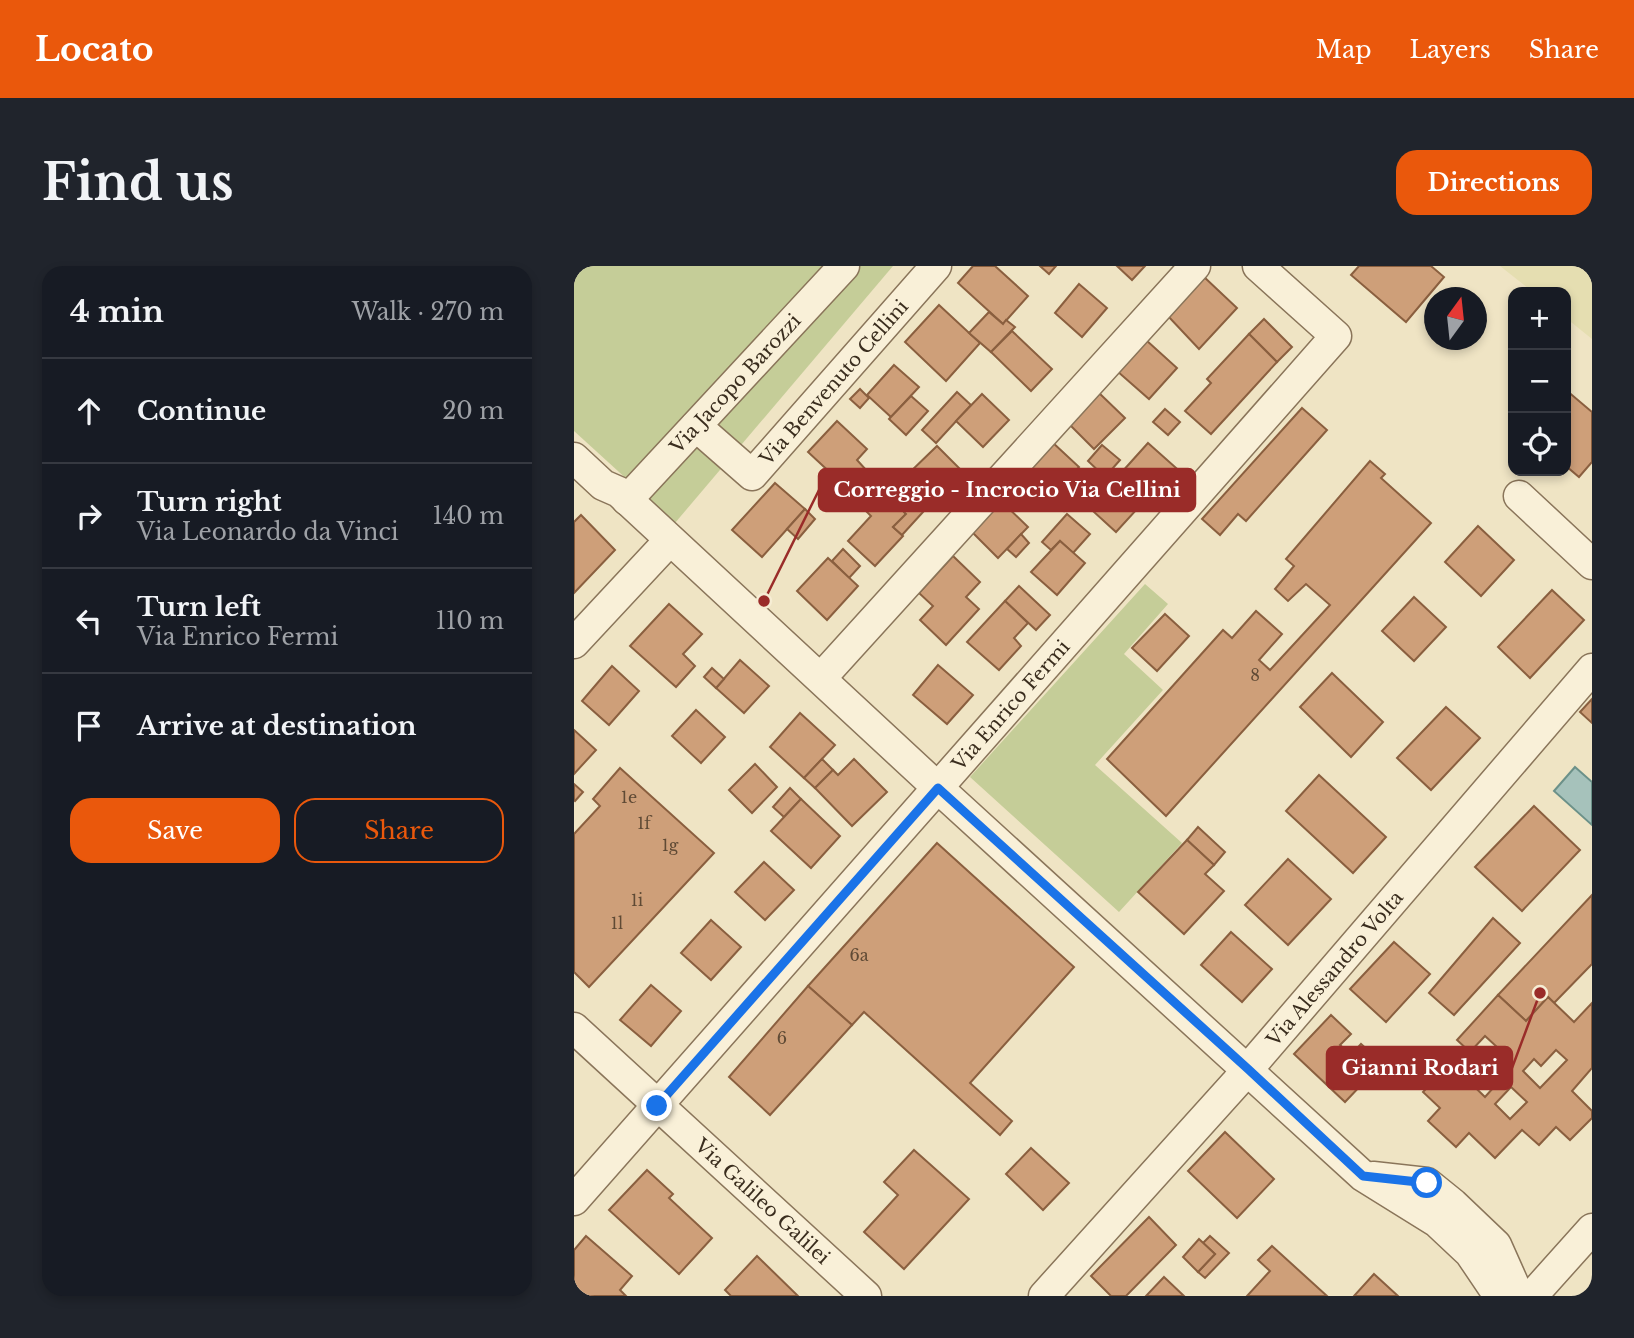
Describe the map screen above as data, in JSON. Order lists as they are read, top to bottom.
{
  "streets": {
    "street": [
      "Via Jacopo Barozzi",
      "Via Benvenuto Cellini",
      "Via Enrico Fermi",
      "Via Alessandro Volta",
      "Via Galileo Galilei"
    ]
  },
  "crossings": [
    ["Via Jacopo Barozzi", "Via Benvenuto Cellini"],
    ["Via Enrico Fermi", "Via Galileo Galilei"]
  ],
  "places": ["Correggio - Incrocio Via Cellini", "Gianni Rodari"],
  "house_numbers": [
    "8",
    "1e",
    "1f",
    "1g",
    "1i",
    "1l",
    "6a",
    "6"
  ],
  "north": "top",
  "page": {
    "header": "Locato",
    "nav": ["Map", "Layers", "Share"],
    "buttons": [
      "Directions",
      ["Save", "Share"]
    ],
    "title": "Find us",
    "heading": ["4 min", "Walk · 270 m"],
    "map_buttons": ["+", "−"],
    "list": [
      ["Continue", "20 m"],
      ["Turn right", "Via Leonardo da Vinci", "140 m"],
      ["Turn left", "Via Enrico Fermi", "110 m"],
      "Arrive at destination"
    ]
  }
}
